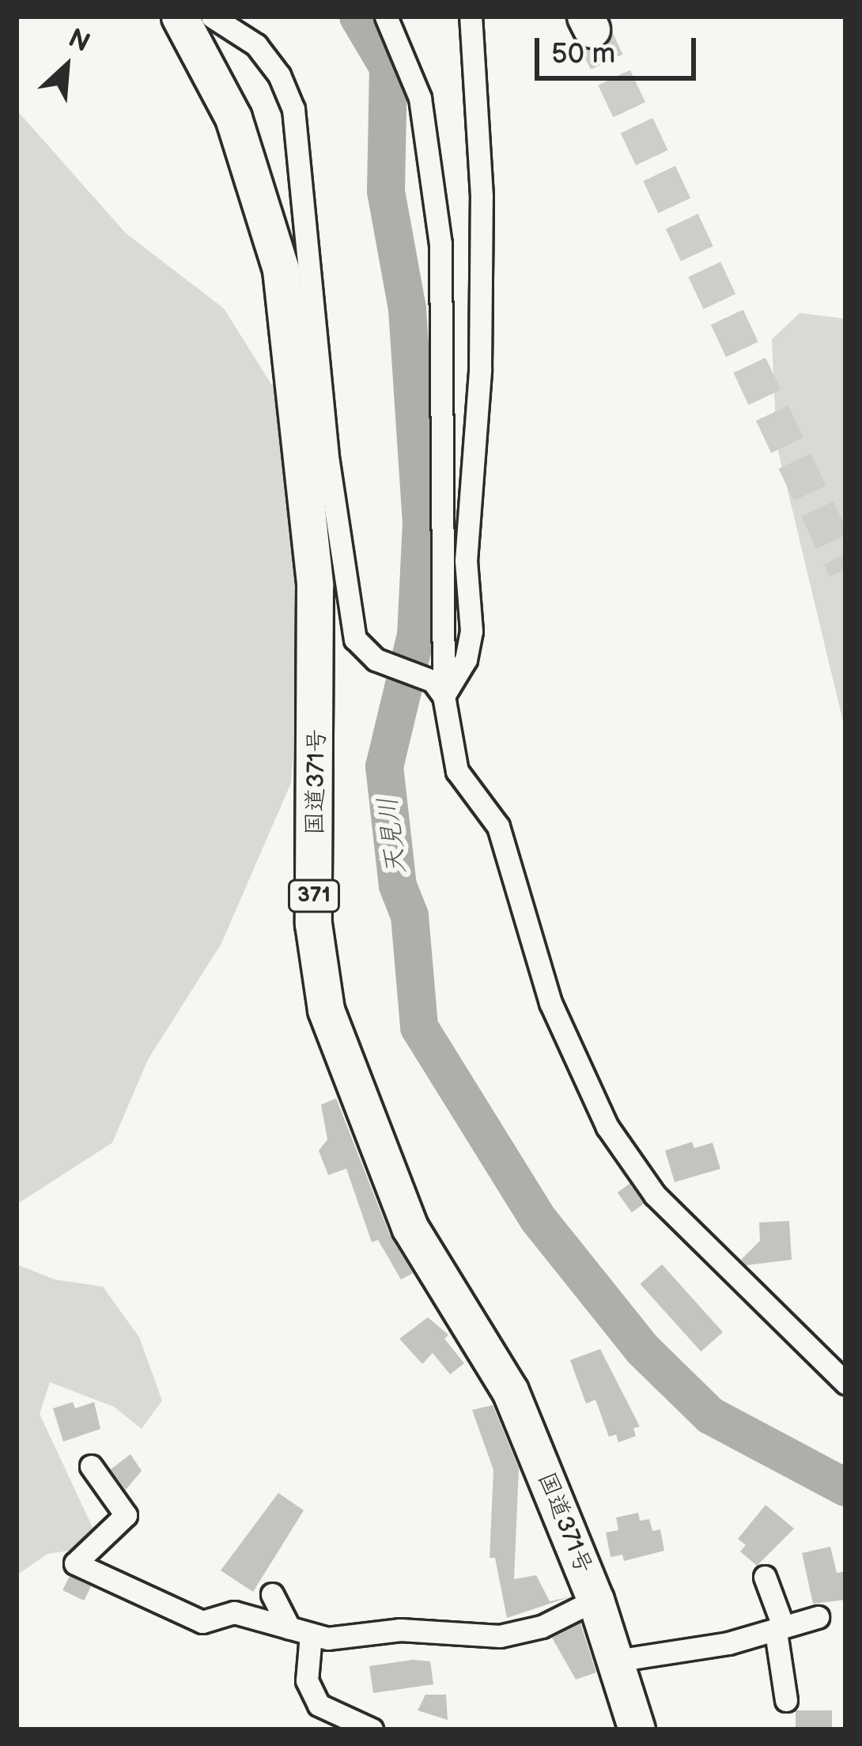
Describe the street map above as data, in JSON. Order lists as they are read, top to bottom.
{
  "streets": {
    "highway": ["国道371号", "371"]
  },
  "water": ["天見川"],
  "scale_bar": "50 m",
  "north": "top right"
}
